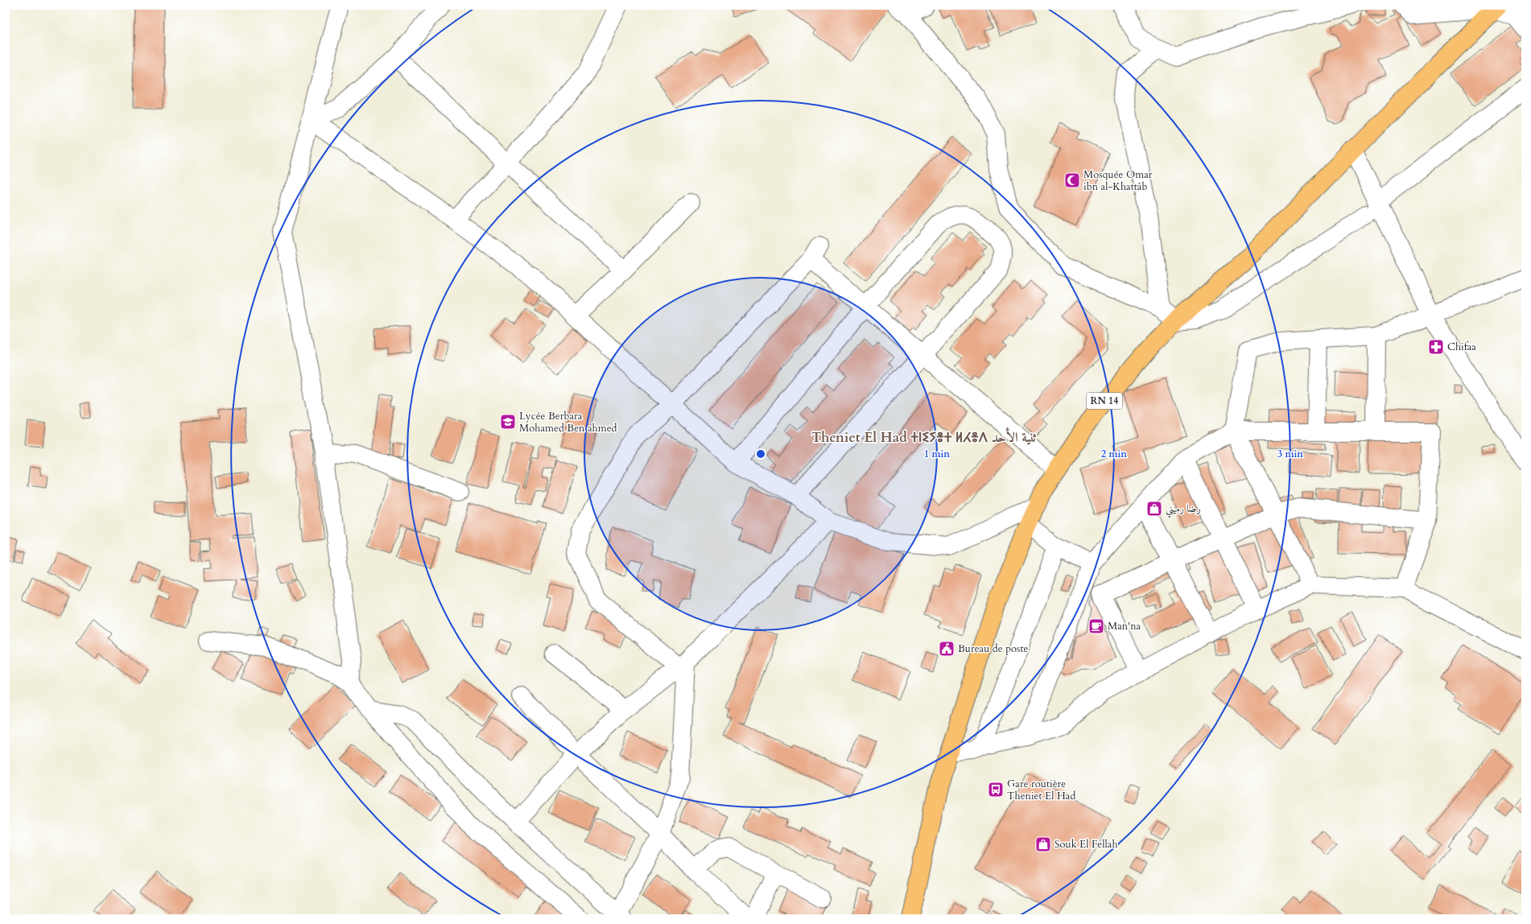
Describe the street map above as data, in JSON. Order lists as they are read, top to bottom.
{
  "streets": {
    "main road": ["RN 14"]
  },
  "districts": ["Theniet El Had ⵜⵏⵉⵢⴻⵜ ⵍⵃⴻⴷ ثنية الأحد"],
  "places": {
    "mosque": ["Mosquée Omar ibn al-Khattâb"],
    "pharmacy": ["Chifaa"],
    "school or university": ["Lycée Berbara Mohamed Ben ahmed"],
    "shop": ["رضا رميني", "Souk El Fellah"],
    "cafe": ["Man'na"],
    "public building": ["Bureau de poste"],
    "bus stop": ["Gare routière Theniet El Had"]
  },
  "rings": ["1 min", "2 min", "3 min"]
}
